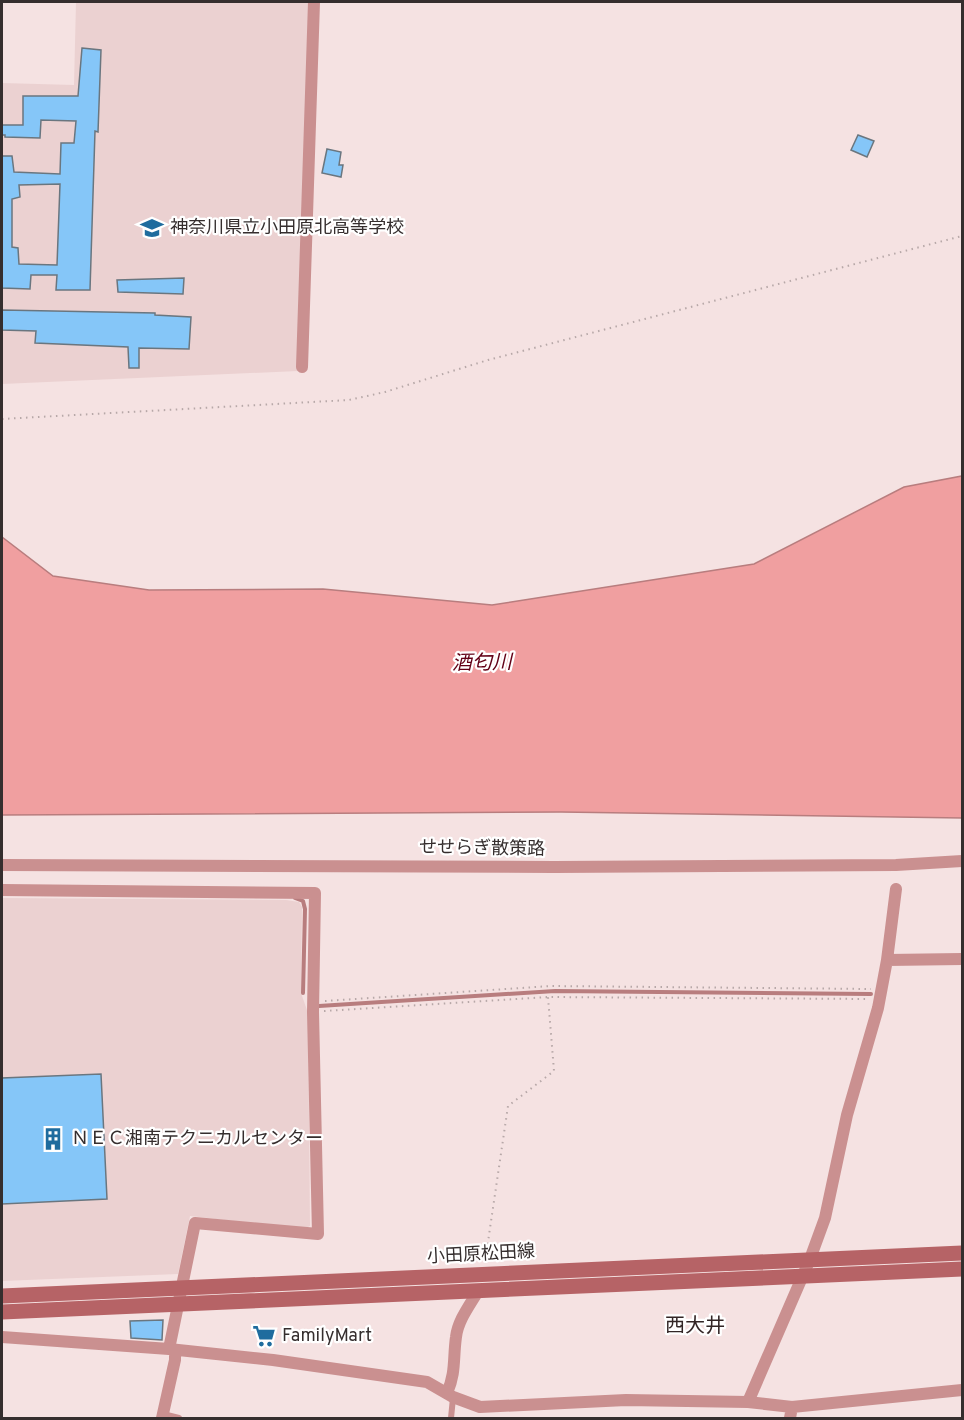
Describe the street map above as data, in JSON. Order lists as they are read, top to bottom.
{
  "streets": {
    "main road": ["小田原松田線"],
    "street": ["せせらぎ散策路"]
  },
  "districts": ["西大井"],
  "water": ["酒匂川"],
  "places": {
    "school or university": ["神奈川県立小田原北高等学校"],
    "building": ["ＮＥＣ湘南テクニカルセンター"],
    "supermarket": ["FamilyMart"]
  }
}
